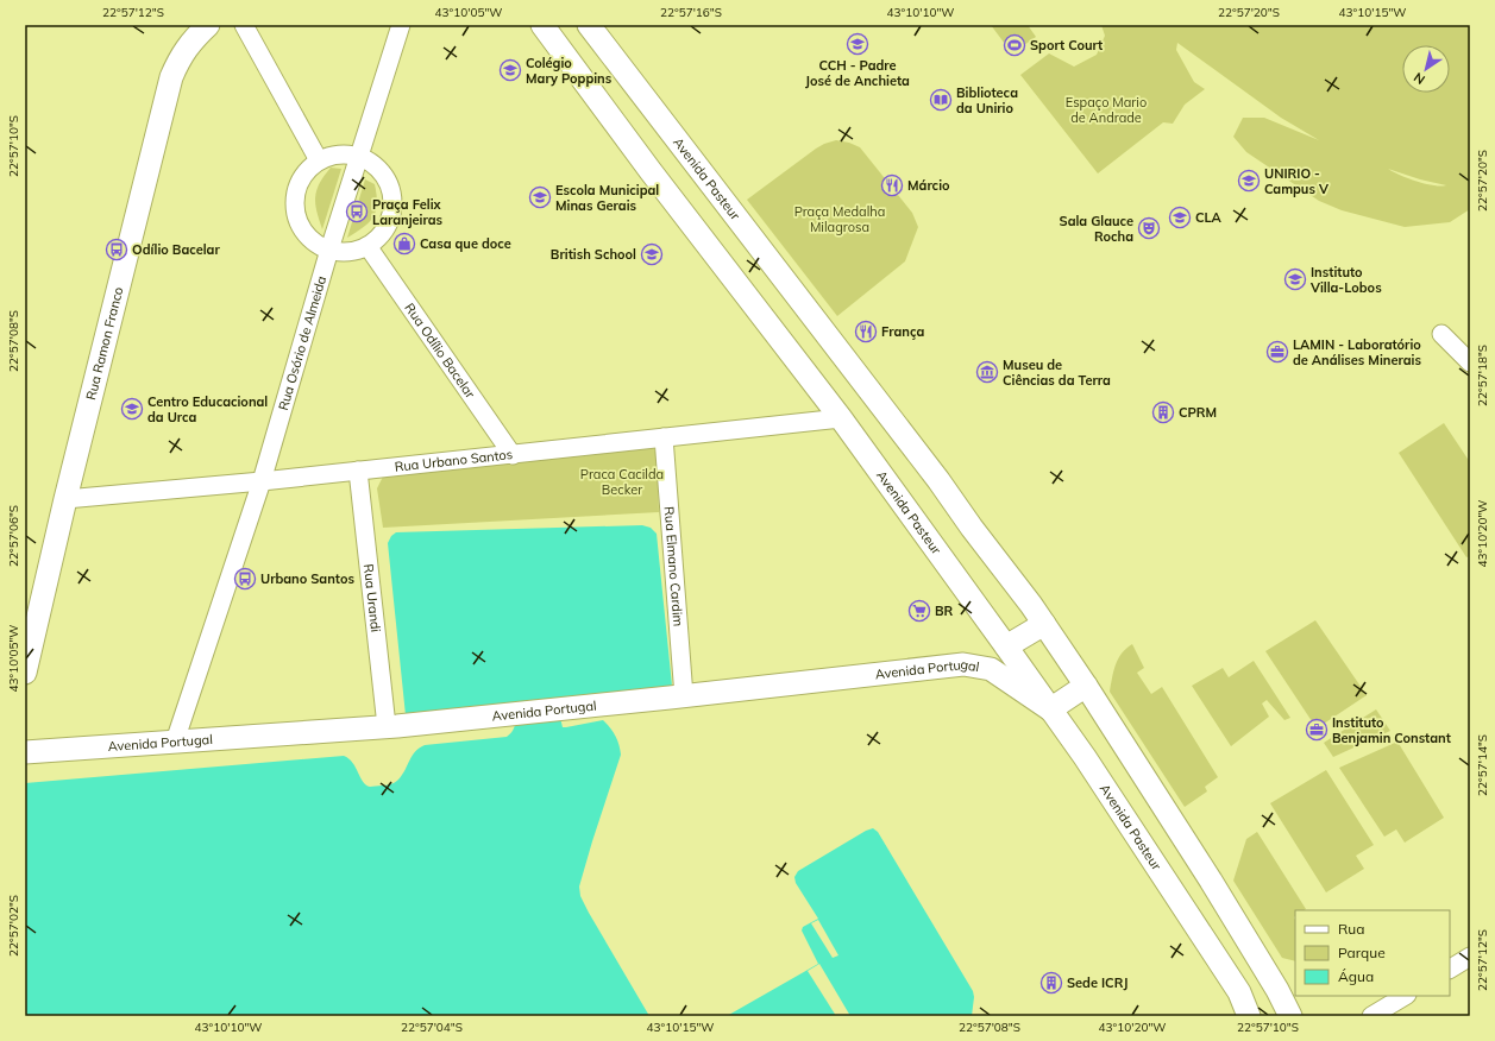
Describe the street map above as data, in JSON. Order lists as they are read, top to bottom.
{
  "streets": {
    "street": [
      "Avenida Pasteur",
      "Rua Ramon Franco",
      "Rua Osório de Almeida",
      "Rua Odílio Bacelar",
      "Rua Urbano Santos",
      "Rua Elmano Cardim",
      "Rua Urandi",
      "Avenida Portugal"
    ]
  },
  "crossings": [
    ["Avenida Pasteur", "Rua Urbano Santos"],
    ["Avenida Pasteur", "Avenida Portugal"],
    ["Rua Ramon Franco", "Rua Urbano Santos"],
    ["Rua Osório de Almeida", "Rua Urbano Santos"],
    ["Rua Osório de Almeida", "Avenida Portugal"],
    ["Rua Odílio Bacelar", "Rua Urbano Santos"],
    ["Rua Urbano Santos", "Rua Elmano Cardim"],
    ["Rua Urbano Santos", "Rua Urandi"],
    ["Rua Elmano Cardim", "Avenida Portugal"],
    ["Rua Urandi", "Avenida Portugal"]
  ],
  "parks": ["Espaço Mario de Andrade", "Praça Medalha Milagrosa", "Praca Cacilda Becker"],
  "places": {
    "school or university": [
      "CCH - Padre José de Anchieta",
      "Colégio Mary Poppins",
      "UNIRIO - Campus V",
      "Escola Municipal Minas Gerais",
      "CLA",
      "British School",
      "Instituto Villa-Lobos",
      "Centro Educacional da Urca"
    ],
    "sports": ["Sport Court"],
    "library": ["Biblioteca da Unirio"],
    "restaurant": ["Márcio", "França"],
    "bus stop": ["Praça Felix Laranjeiras", "Odílio Bacelar", "Urbano Santos"],
    "theatre": ["Sala Glauce Rocha"],
    "shop": ["Casa que doce"],
    "office": ["LAMIN - Laboratório de Análises Minerais", "Instituto Benjamin Constant"],
    "museum": ["Museu de Ciências da Terra"],
    "building": ["CPRM", "Sede ICRJ"],
    "supermarket": ["BR"]
  },
  "legend": ["Rua", "Parque", "Água"],
  "north": "bottom left",
  "coordinates": [
    "22°57'12\"S",
    "43°10'05\"W",
    "22°57'16\"S",
    "43°10'10\"W",
    "22°57'20\"S",
    "43°10'15\"W",
    "22°57'10\"S",
    "22°57'08\"S",
    "22°57'18\"S",
    "43°10'20\"W",
    "22°57'06\"S",
    "22°57'14\"S",
    "22°57'02\"S",
    "22°57'04\"S"
  ]
}
